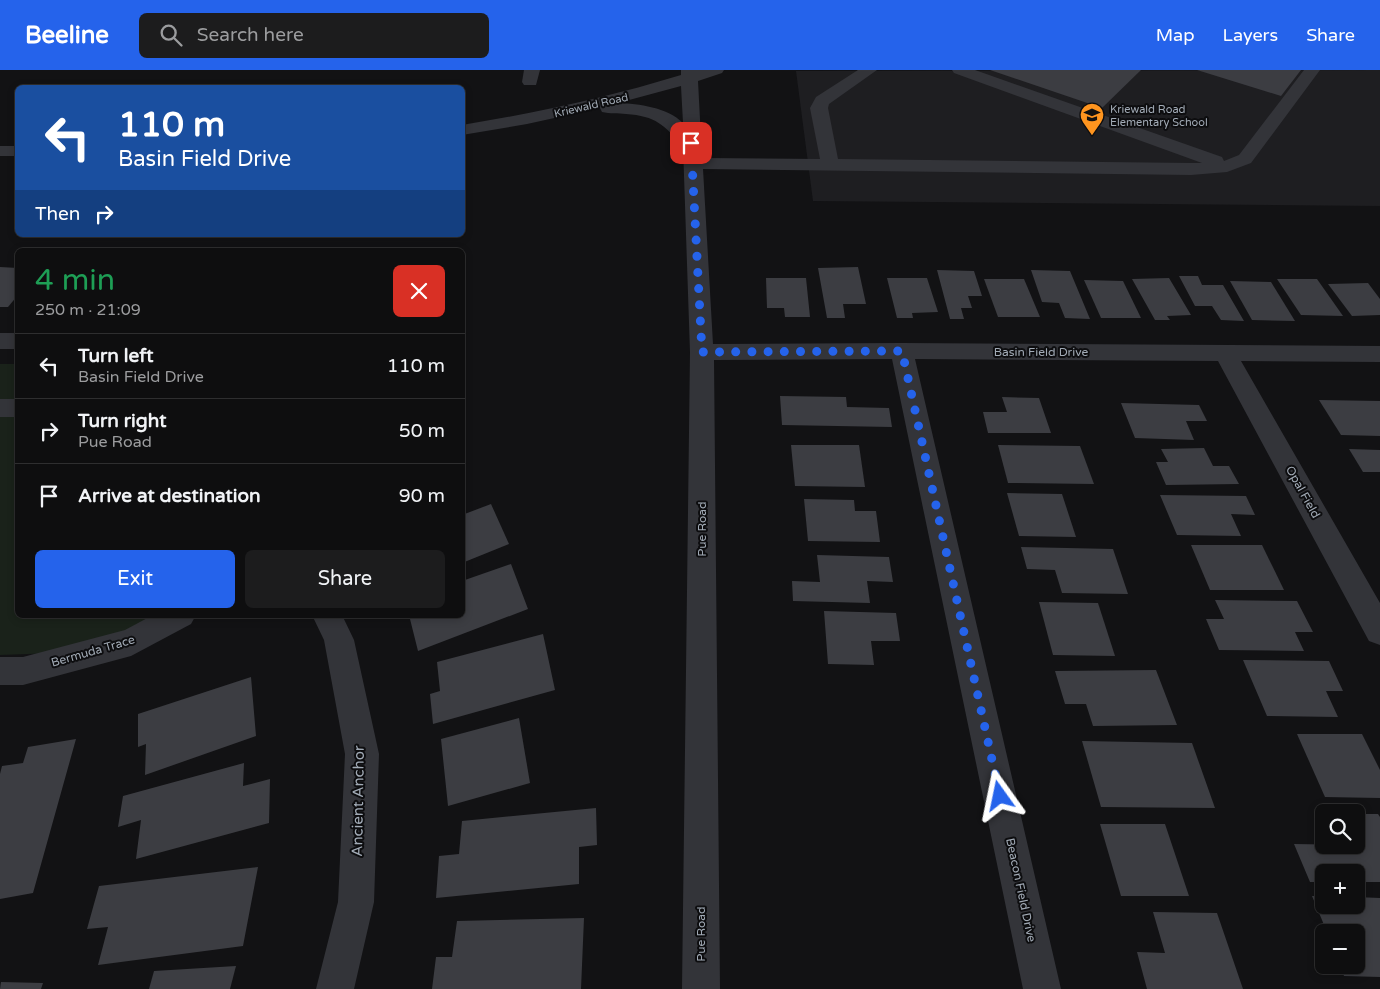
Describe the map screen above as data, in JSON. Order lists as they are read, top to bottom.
{
  "streets": {
    "street": [
      "Kriewald Road",
      "Basin Field Drive",
      "Opal Field",
      "Pue Road",
      "Bermuda Trace",
      "Ancient Anchor",
      "Beacon Field Drive"
    ]
  },
  "crossings": [
    ["Kriewald Road", "Pue Road"],
    ["Basin Field Drive", "Opal Field"],
    ["Basin Field Drive", "Pue Road"],
    ["Basin Field Drive", "Beacon Field Drive"]
  ],
  "places": {
    "school or university": ["Kriewald Road Elementary School"]
  },
  "page": {
    "header": "Beeline",
    "search": "Search here",
    "nav": ["Map", "Layers", "Share"],
    "turn": ["110 m", "Basin Field Drive"],
    "then": "Then",
    "heading": ["4 min", "250 m · 21:09"],
    "list": [
      {
        "name": "Turn left",
        "note": "Basin Field Drive",
        "value": "110 m"
      },
      {
        "name": "Turn right",
        "note": "Pue Road",
        "value": "50 m"
      },
      {
        "name": "Arrive at destination",
        "value": "90 m"
      }
    ],
    "buttons": ["Exit", "Share"],
    "map_buttons": ["+", "−"]
  }
}
